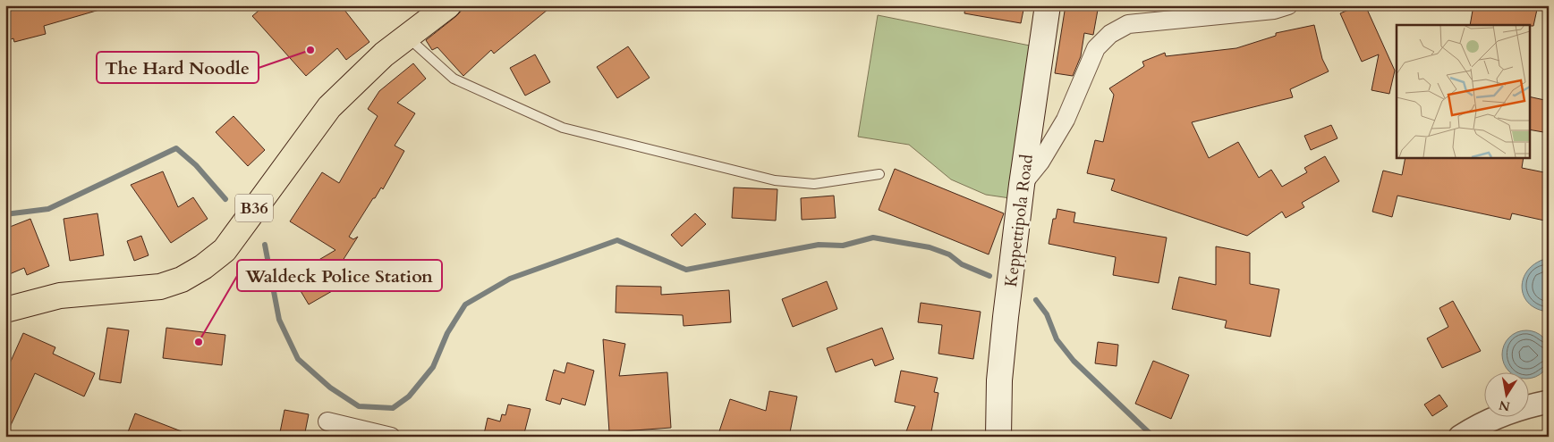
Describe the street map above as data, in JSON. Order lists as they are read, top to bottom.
{
  "streets": {
    "main road": ["B36", "Keppettipola Road"]
  },
  "places": ["The Hard Noodle", "Waldeck Police Station"],
  "north": "bottom"
}
